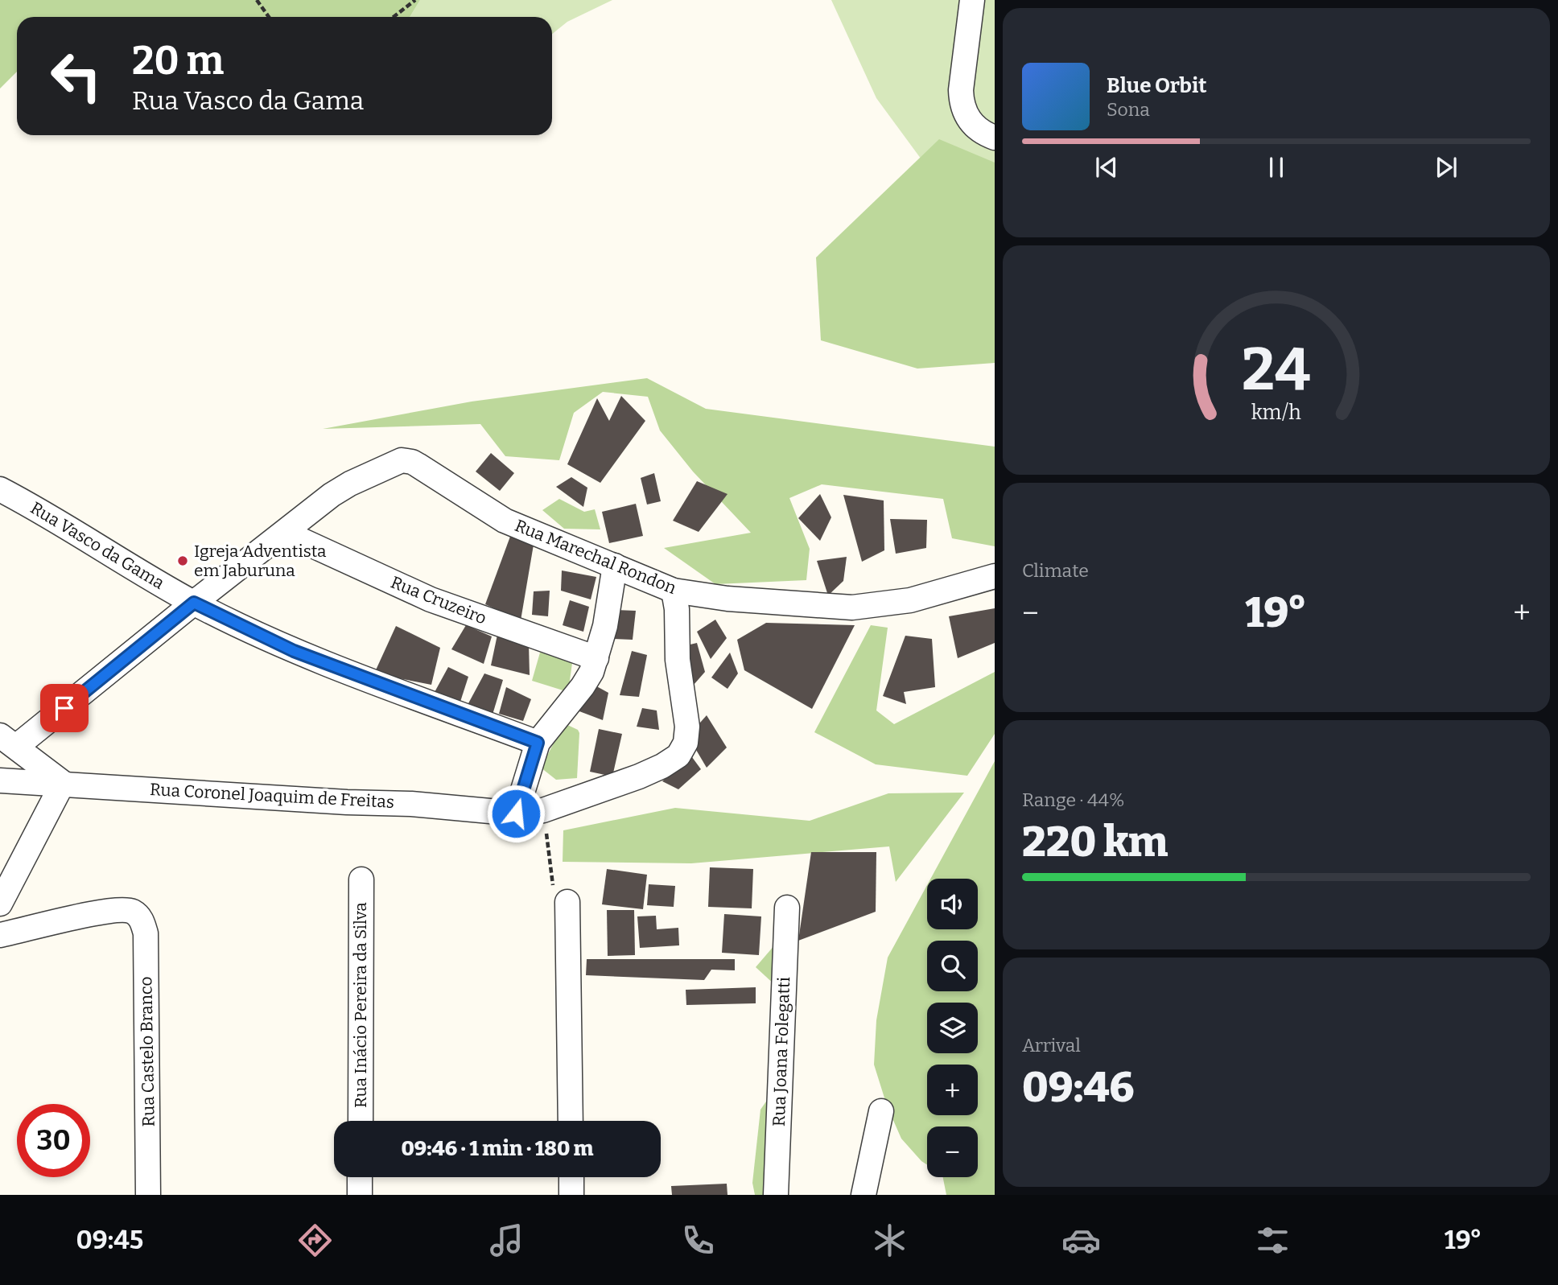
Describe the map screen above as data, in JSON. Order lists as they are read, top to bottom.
{
  "streets": {
    "street": [
      "Rua Vasco da Gama",
      "Rua Marechal Rondon",
      "Rua Cruzeiro",
      "Rua Coronel Joaquim de Freitas",
      "Rua Inácio Pereira da Silva",
      "Rua Castelo Branco",
      "Rua Joana Folegatti"
    ]
  },
  "crossings": [
    ["Rua Marechal Rondon", "Rua Cruzeiro"],
    ["Rua Marechal Rondon", "Rua Coronel Joaquim de Freitas"]
  ],
  "places": ["Igreja Adventista em Jaburuna"],
  "page": {
    "turn": ["20 m", "Rua Vasco da Gama"],
    "song": ["Blue Orbit", "Sona"],
    "tile": [
      "Climate",
      ["Range · 44%", "220 km"],
      ["Arrival", "09:46"]
    ],
    "heat": ["−", "19°", "+"],
    "map_buttons": ["+", "−"],
    "limit": "30",
    "trip": "09:46 · 1 min · 180 m",
    "tabs": ["09:45", "19°"],
    "gauge": ["24", "km/h"]
  }
}
